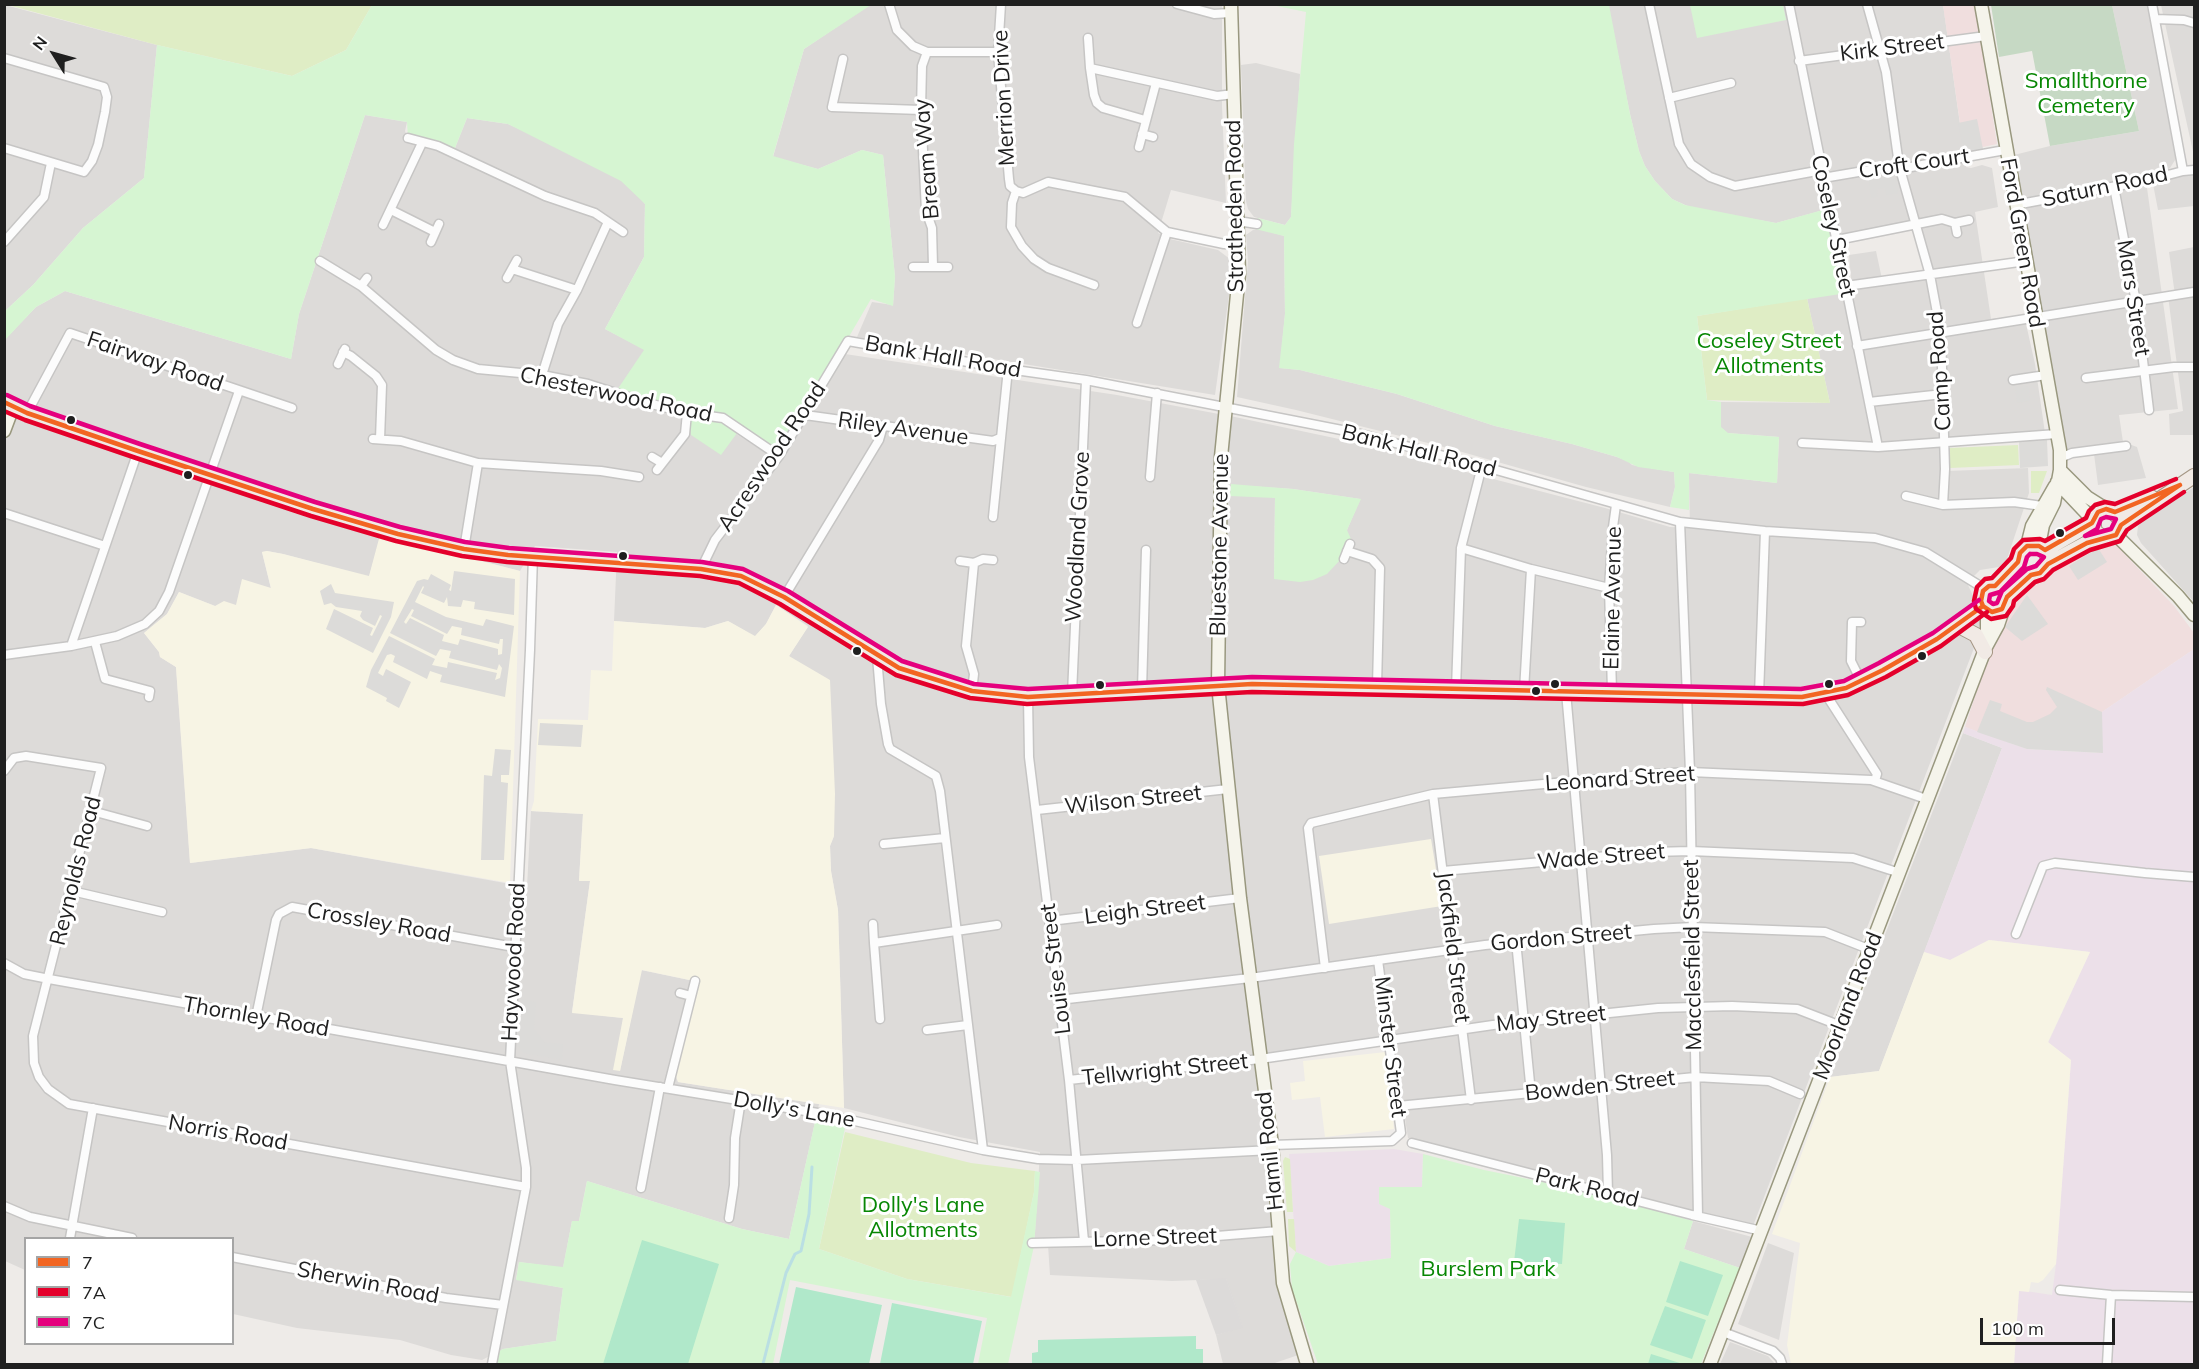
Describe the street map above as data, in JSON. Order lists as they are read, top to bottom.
{
  "streets": {
    "main road": [
      "Stratheden Road",
      "Ford Green Road",
      "Bluestone Avenue",
      "Moorland Road",
      "Hamil Road"
    ],
    "street": [
      "Kirk Street",
      "Merrion Drive",
      "Bream Way",
      "Croft Court",
      "Saturn Road",
      "Coseley Street",
      "Mars Street",
      "Bank Hall Road",
      "Fairway Road",
      "Camp Road",
      "Chesterwood Road",
      "Riley Avenue",
      "Acreswood Road",
      "Woodland Grove",
      "Elaine Avenue",
      "Leonard Street",
      "Wilson Street",
      "Wade Street",
      "Reynolds Road",
      "Leigh Street",
      "Crossley Road",
      "Gordon Street",
      "Jackfield Street",
      "Macclesfield Street",
      "Haywood Road",
      "Louise Street",
      "Thornley Road",
      "May Street",
      "Minster Street",
      "Tellwright Street",
      "Bowden Street",
      "Dolly's Lane",
      "Norris Road",
      "Park Road",
      "Lorne Street",
      "Sherwin Road"
    ]
  },
  "crossings": [
    ["Kirk Street", "Coseley Street"],
    ["Kirk Street", "Ford Green Road"],
    ["Kirk Street", "Camp Road"],
    ["Croft Court", "Coseley Street"],
    ["Croft Court", "Ford Green Road"],
    ["Croft Court", "Camp Road"],
    ["Saturn Road", "Ford Green Road"],
    ["Saturn Road", "Mars Street"],
    ["Stratheden Road", "Bank Hall Road"],
    ["Stratheden Road", "Bluestone Avenue"],
    ["Bank Hall Road", "Acreswood Road"],
    ["Bank Hall Road", "Woodland Grove"],
    ["Bank Hall Road", "Bluestone Avenue"],
    ["Bank Hall Road", "Elaine Avenue"],
    ["Bank Hall Road", "Macclesfield Street"],
    ["Bank Hall Road", "Moorland Road"],
    ["Chesterwood Road", "Acreswood Road"],
    ["Riley Avenue", "Acreswood Road"],
    ["Bluestone Avenue", "Hamil Road"],
    ["Leonard Street", "Gordon Street"],
    ["Leonard Street", "Jackfield Street"],
    ["Leonard Street", "Macclesfield Street"],
    ["Leonard Street", "Moorland Road"],
    ["Wilson Street", "Louise Street"],
    ["Wilson Street", "Hamil Road"],
    ["Wade Street", "Jackfield Street"],
    ["Wade Street", "Macclesfield Street"],
    ["Wade Street", "Moorland Road"],
    ["Reynolds Road", "Thornley Road"],
    ["Reynolds Road", "Norris Road"],
    ["Leigh Street", "Louise Street"],
    ["Leigh Street", "Hamil Road"],
    ["Crossley Road", "Haywood Road"],
    ["Crossley Road", "Thornley Road"],
    ["Gordon Street", "Jackfield Street"],
    ["Gordon Street", "Macclesfield Street"],
    ["Gordon Street", "Louise Street"],
    ["Gordon Street", "Moorland Road"],
    ["Gordon Street", "Minster Street"],
    ["Gordon Street", "Hamil Road"],
    ["Jackfield Street", "May Street"],
    ["Jackfield Street", "Bowden Street"],
    ["Macclesfield Street", "May Street"],
    ["Macclesfield Street", "Bowden Street"],
    ["Macclesfield Street", "Park Road"],
    ["Haywood Road", "Thornley Road"],
    ["Haywood Road", "Dolly's Lane"],
    ["Haywood Road", "Norris Road"],
    ["Haywood Road", "Sherwin Road"],
    ["Louise Street", "Tellwright Street"],
    ["Louise Street", "Dolly's Lane"],
    ["Louise Street", "Lorne Street"],
    ["Moorland Road", "May Street"],
    ["Moorland Road", "Park Road"],
    ["Thornley Road", "Dolly's Lane"],
    ["Thornley Road", "Norris Road"],
    ["May Street", "Minster Street"],
    ["May Street", "Tellwright Street"],
    ["May Street", "Hamil Road"],
    ["Minster Street", "Bowden Street"],
    ["Minster Street", "Dolly's Lane"],
    ["Minster Street", "Hamil Road"],
    ["Tellwright Street", "Hamil Road"],
    ["Dolly's Lane", "Hamil Road"],
    ["Hamil Road", "Lorne Street"]
  ],
  "parks": [
    "Smallthorne Cemetery",
    "Coseley Street Allotments",
    "Dolly's Lane Allotments",
    "Burslem Park"
  ],
  "lines": ["transit line 7C", "transit line 7", "transit line 7A"],
  "legend": ["7", "7A", "7C"],
  "scale_bar": "100 m",
  "north": "top left"
}
